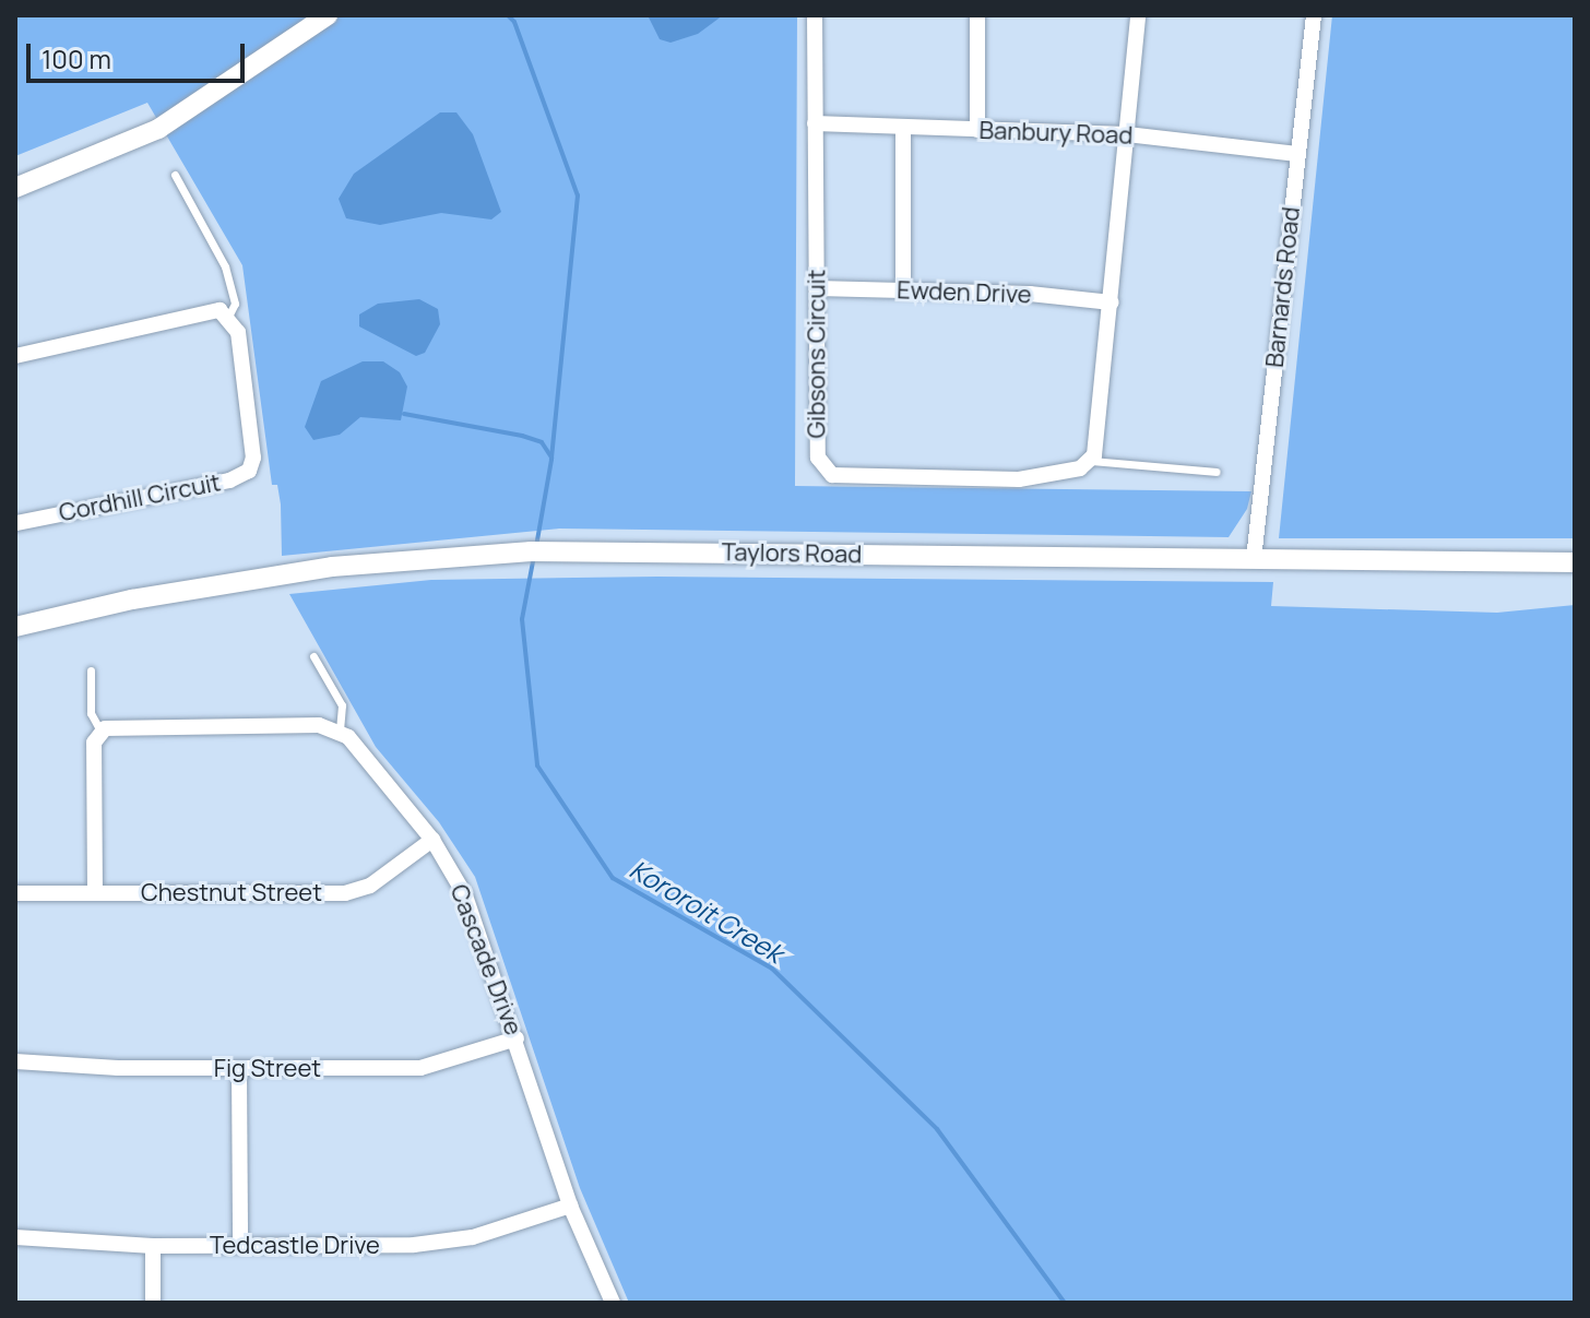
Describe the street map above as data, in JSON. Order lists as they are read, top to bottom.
{
  "streets": {
    "street": [
      "Banbury Road",
      "Barnards Road",
      "Ewden Drive",
      "Gibsons Circuit",
      "Cordhill Circuit",
      "Taylors Road",
      "Chestnut Street",
      "Cascade Drive",
      "Fig Street",
      "Tedcastle Drive"
    ]
  },
  "crossings": [
    ["Banbury Road", "Barnards Road"],
    ["Banbury Road", "Gibsons Circuit"],
    ["Barnards Road", "Taylors Road"],
    ["Ewden Drive", "Gibsons Circuit"],
    ["Chestnut Street", "Cascade Drive"],
    ["Cascade Drive", "Fig Street"],
    ["Cascade Drive", "Tedcastle Drive"]
  ],
  "water": ["Kororoit Creek"],
  "scale_bar": "100 m"
}
